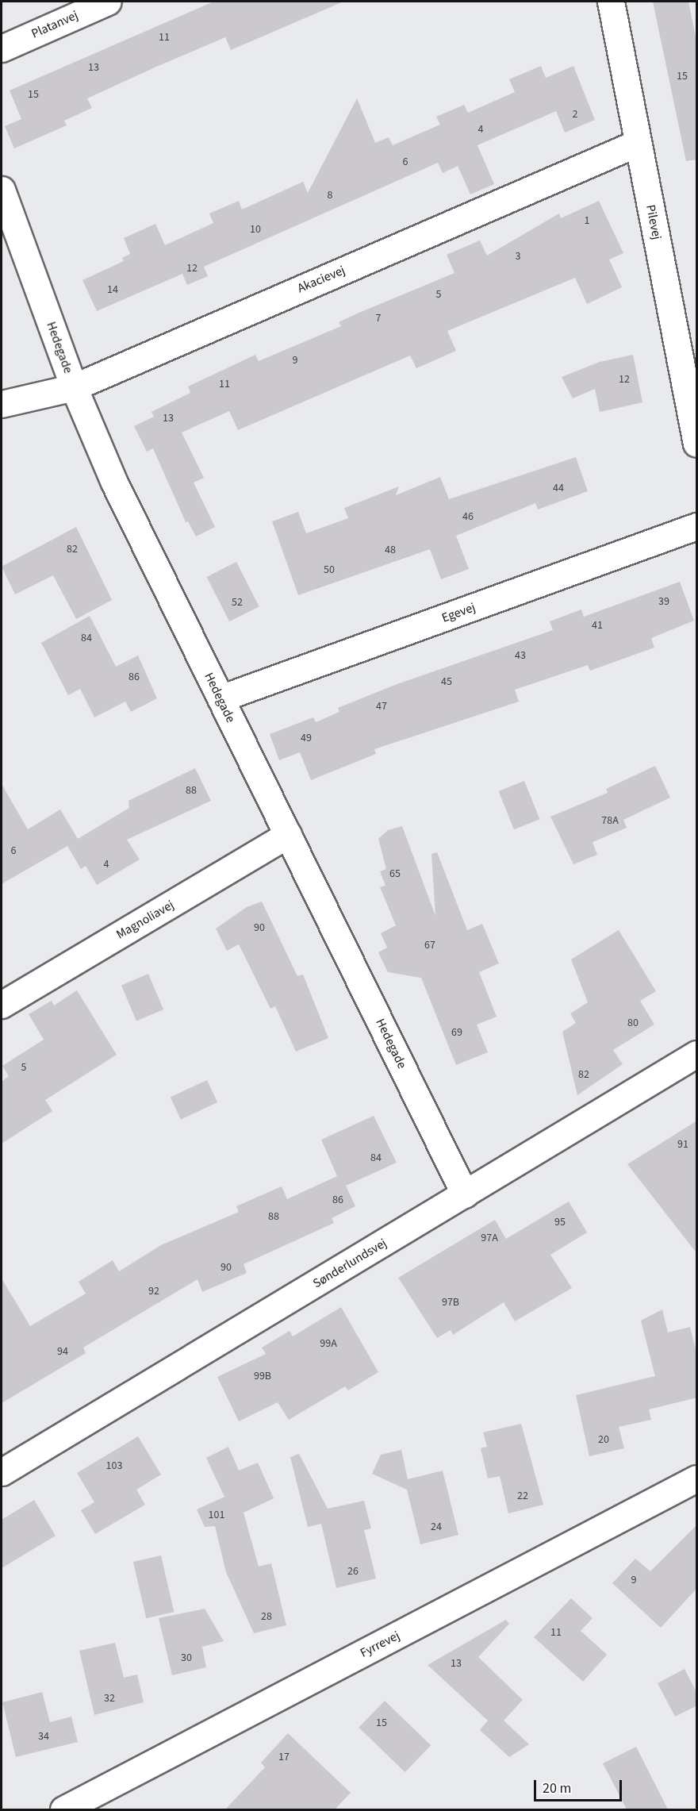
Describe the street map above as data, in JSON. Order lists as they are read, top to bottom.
{
  "streets": {
    "street": [
      "Platanvej",
      "Pilevej",
      "Akacievej",
      "Hedegade",
      "Egevej",
      "Magnoliavej",
      "Sønderlundsvej",
      "Fyrrevej"
    ]
  },
  "crossings": [
    ["Pilevej", "Akacievej"],
    ["Akacievej", "Hedegade"],
    ["Hedegade", "Egevej"],
    ["Hedegade", "Magnoliavej"],
    ["Hedegade", "Sønderlundsvej"]
  ],
  "house_numbers": [
    "11",
    "13",
    "15",
    "15",
    "2",
    "4",
    "6",
    "8",
    "1",
    "10",
    "3",
    "12",
    "14",
    "5",
    "7",
    "9",
    "12",
    "11",
    "13",
    "44",
    "46",
    "82",
    "48",
    "50",
    "39",
    "52",
    "41",
    "84",
    "43",
    "86",
    "45",
    "47",
    "49",
    "88",
    "78A",
    "6",
    "4",
    "65",
    "90",
    "67",
    "80",
    "69",
    "5",
    "82",
    "91",
    "84",
    "86",
    "88",
    "95",
    "97A",
    "90",
    "92",
    "97B",
    "99A",
    "94",
    "99B",
    "20",
    "103",
    "22",
    "101",
    "24",
    "26",
    "9",
    "28",
    "11",
    "30",
    "13",
    "32",
    "15",
    "34",
    "17"
  ],
  "scale_bar": "20 m"
}
